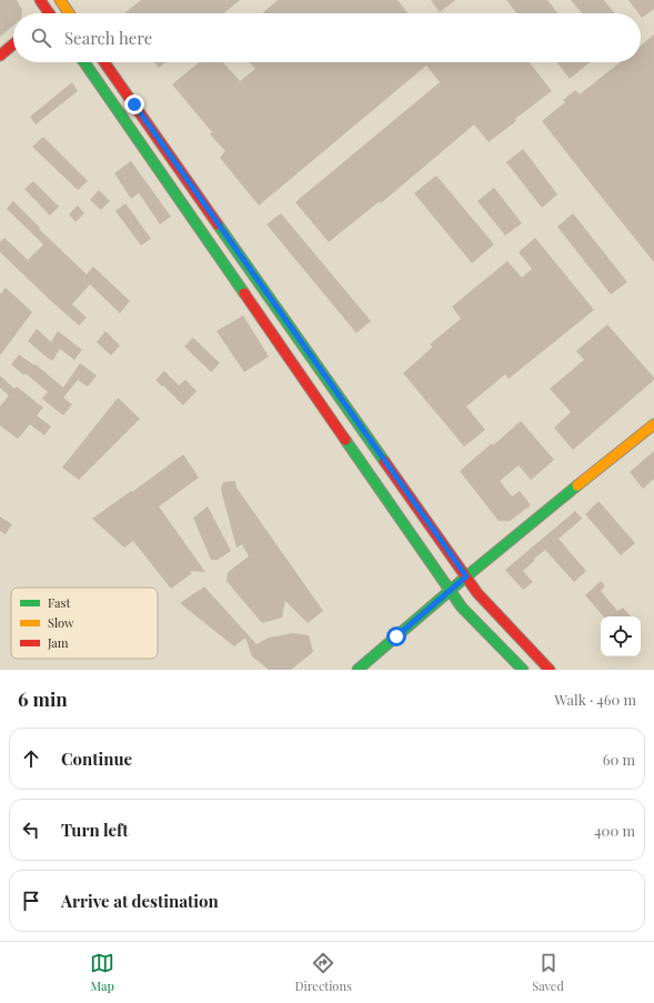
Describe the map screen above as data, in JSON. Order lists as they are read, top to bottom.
{
  "legend": ["Fast", "Slow", "Jam"],
  "page": {
    "search": "Search here",
    "heading": ["6 min", "Walk · 460 m"],
    "list": [
      ["Continue", "60 m"],
      ["Turn left", "400 m"],
      "Arrive at destination"
    ],
    "nav": ["Map", "Directions", "Saved"]
  }
}
